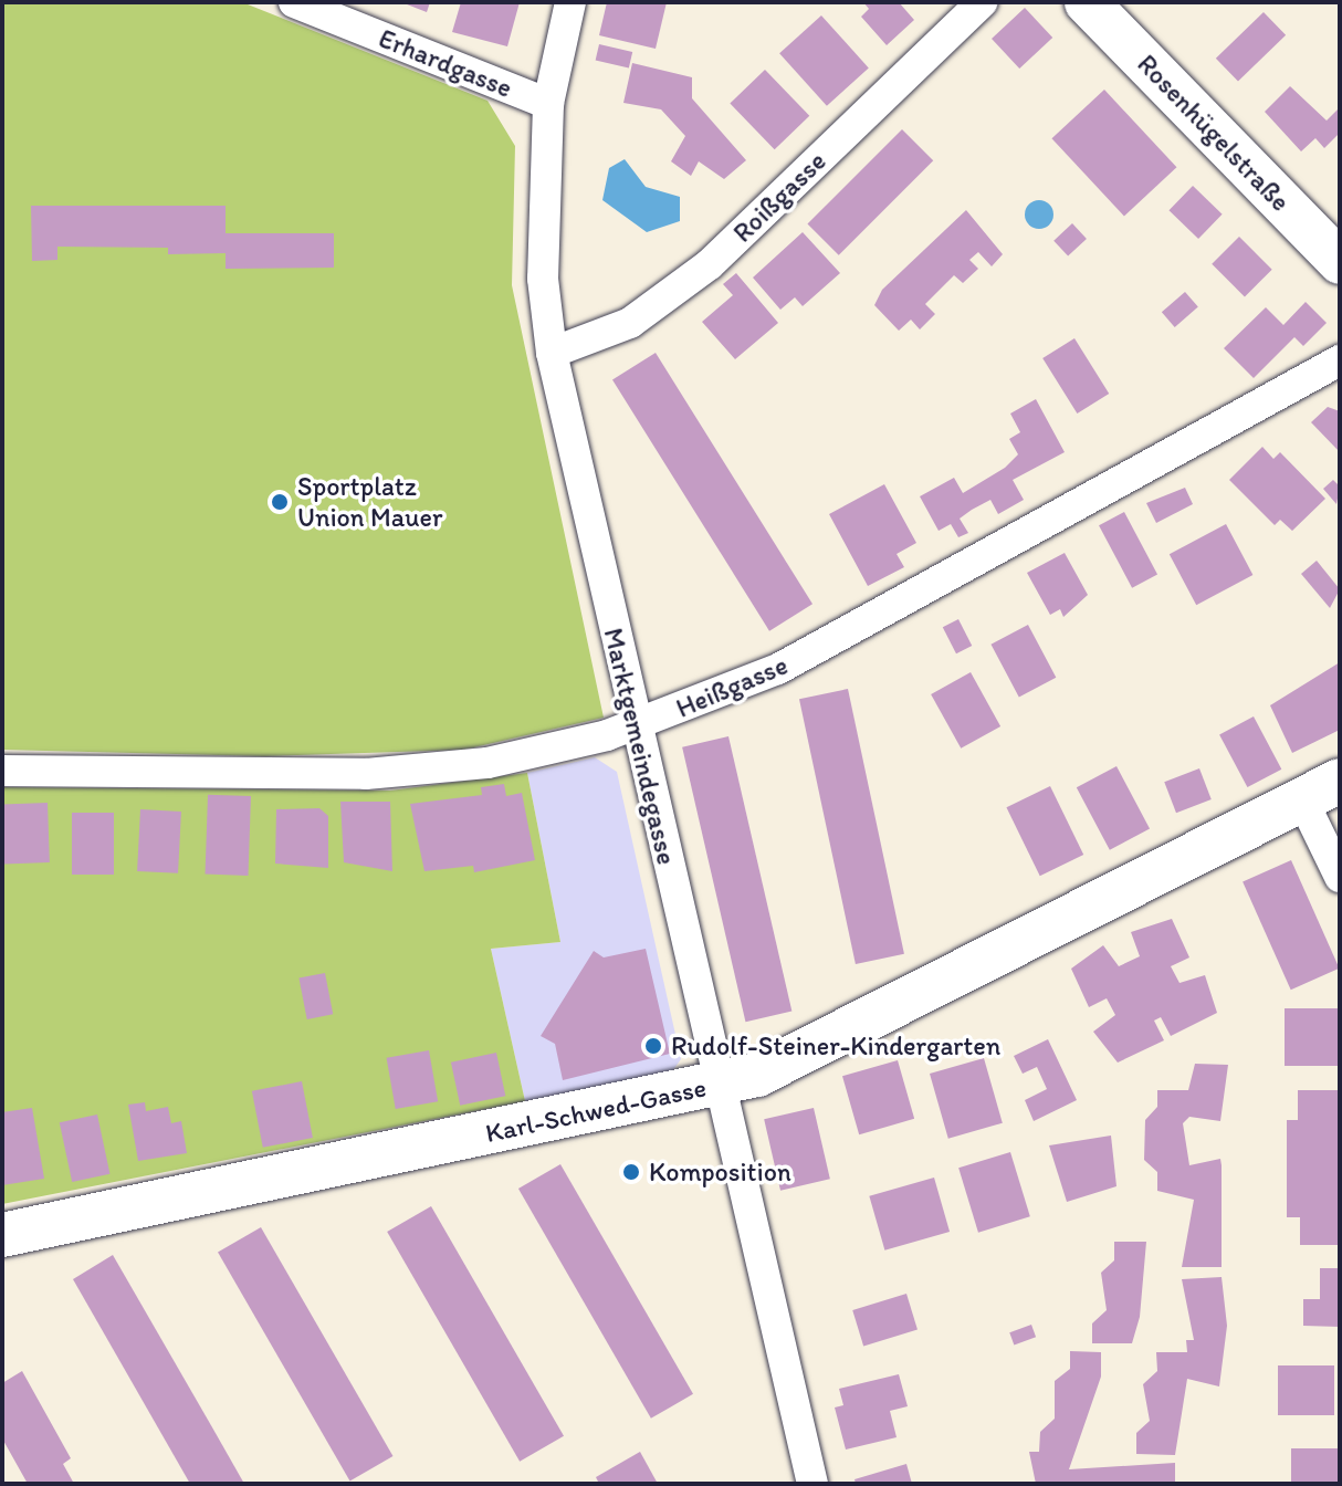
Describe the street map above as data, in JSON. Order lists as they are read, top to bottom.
{
  "streets": {
    "street": [
      "Erhardgasse",
      "Rosenhügelstraße",
      "Roißgasse",
      "Heißgasse",
      "Marktgemeindegasse",
      "Karl-Schwed-Gasse"
    ]
  },
  "crossings": [
    ["Erhardgasse", "Marktgemeindegasse"],
    ["Roißgasse", "Marktgemeindegasse"],
    ["Heißgasse", "Marktgemeindegasse"],
    ["Marktgemeindegasse", "Karl-Schwed-Gasse"]
  ],
  "places": ["Sportplatz Union Mauer", "Rudolf-Steiner-Kindergarten", "Komposition"]
}
